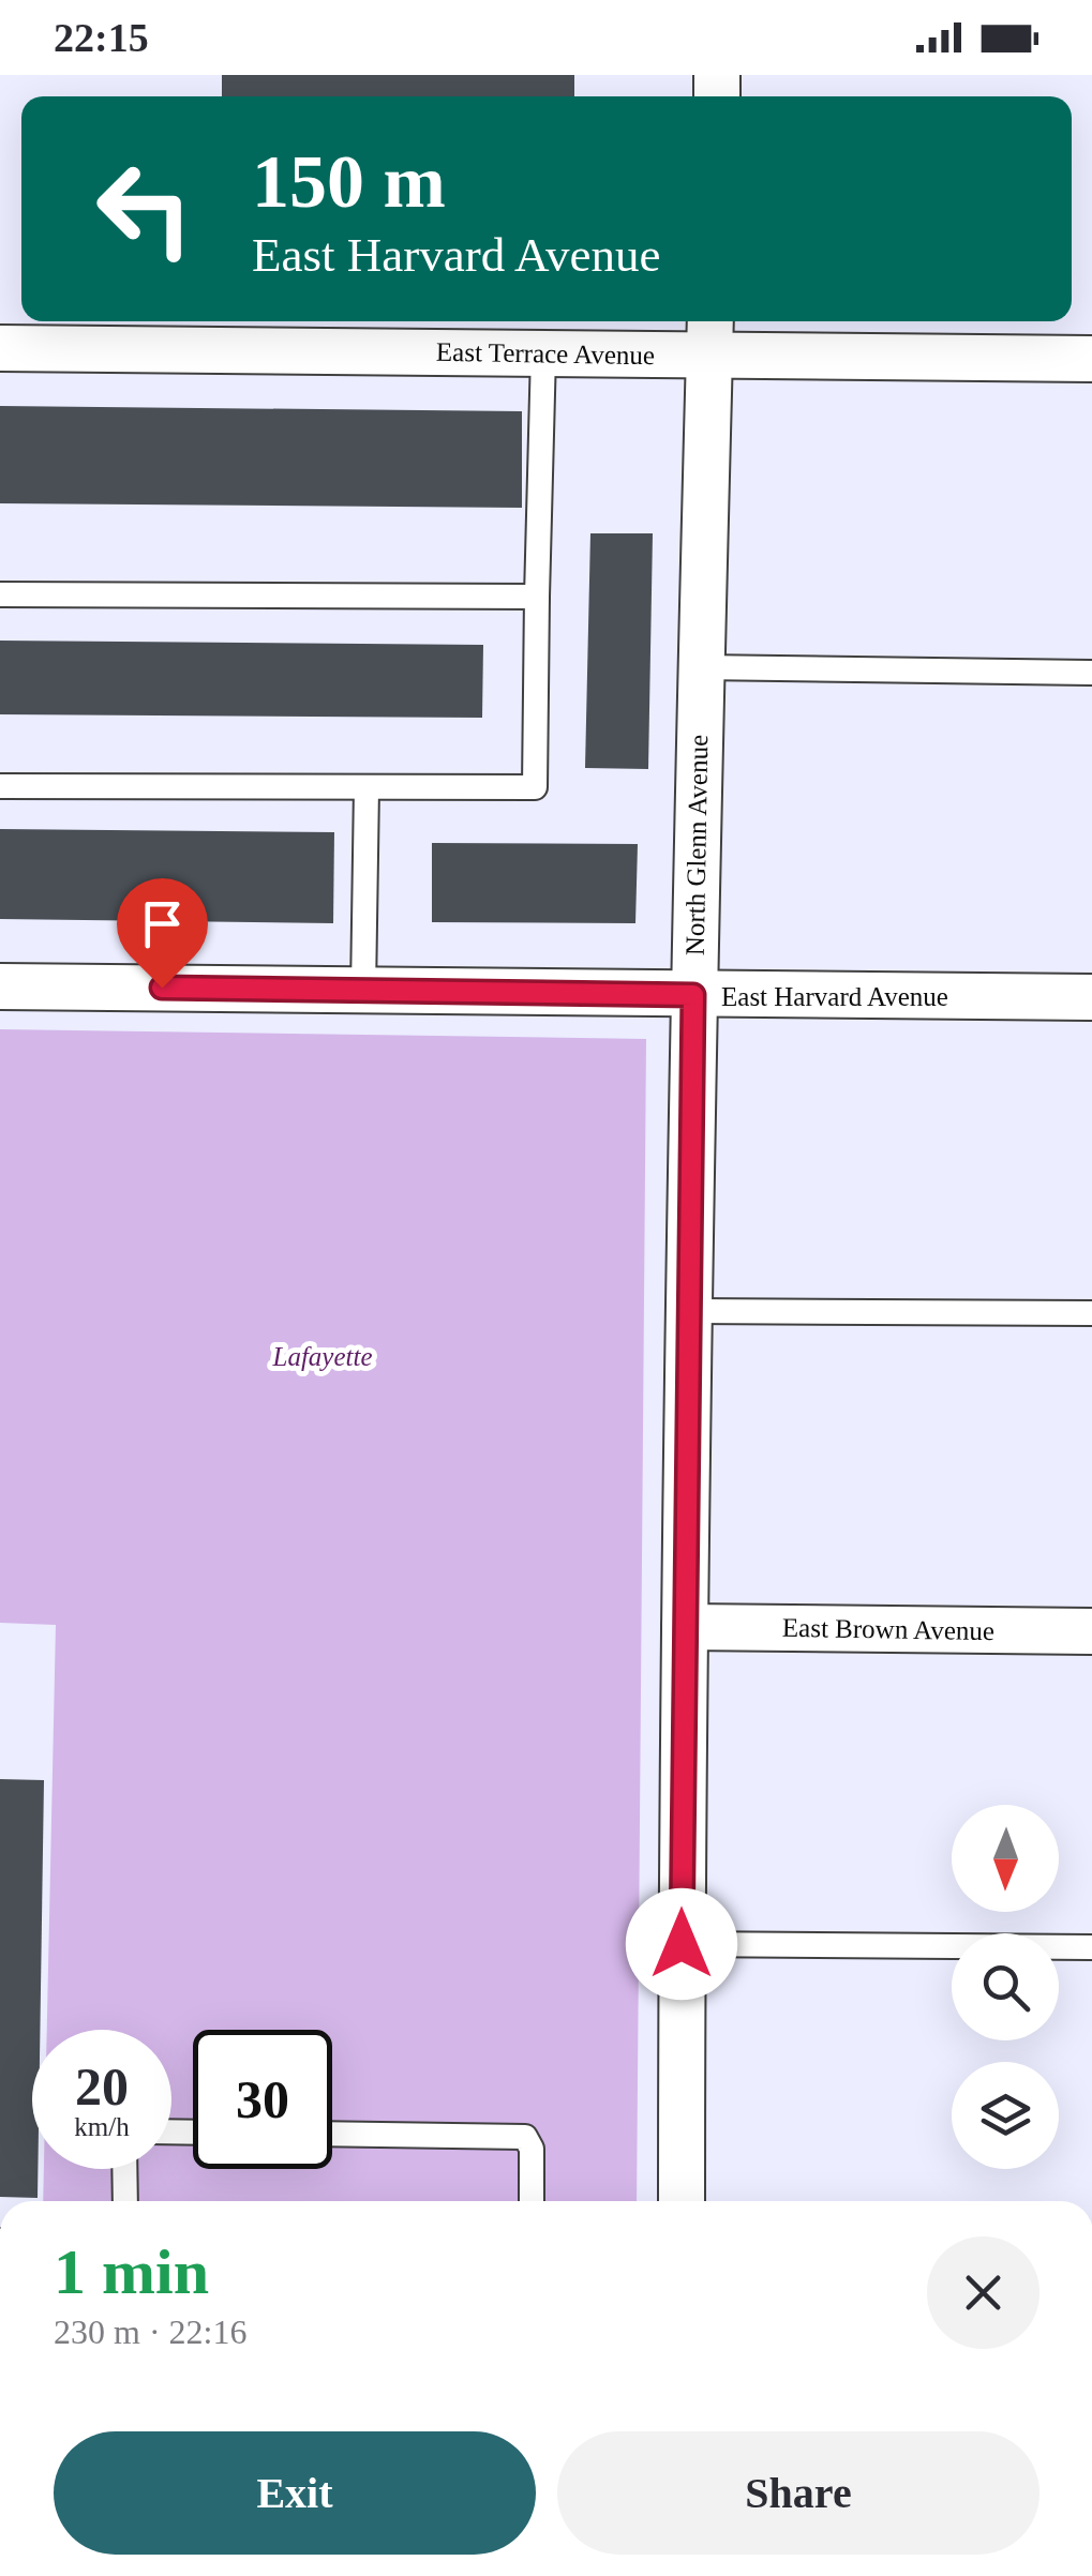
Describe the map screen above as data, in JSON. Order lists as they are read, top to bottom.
{
  "streets": {
    "street": [
      "East Terrace Avenue",
      "North Glenn Avenue",
      "East Harvard Avenue",
      "East Brown Avenue"
    ]
  },
  "crossings": [
    ["East Terrace Avenue", "North Glenn Avenue"],
    ["North Glenn Avenue", "East Harvard Avenue"],
    ["North Glenn Avenue", "East Brown Avenue"]
  ],
  "parks": ["Lafayette"],
  "north": "bottom",
  "page": {
    "status": "22:15",
    "turn": ["150 m", "East Harvard Avenue"],
    "speed": "20 km/h",
    "limit": "30",
    "heading": ["1 min", "230 m · 22:16"],
    "buttons": ["Exit", "Share"]
  }
}
